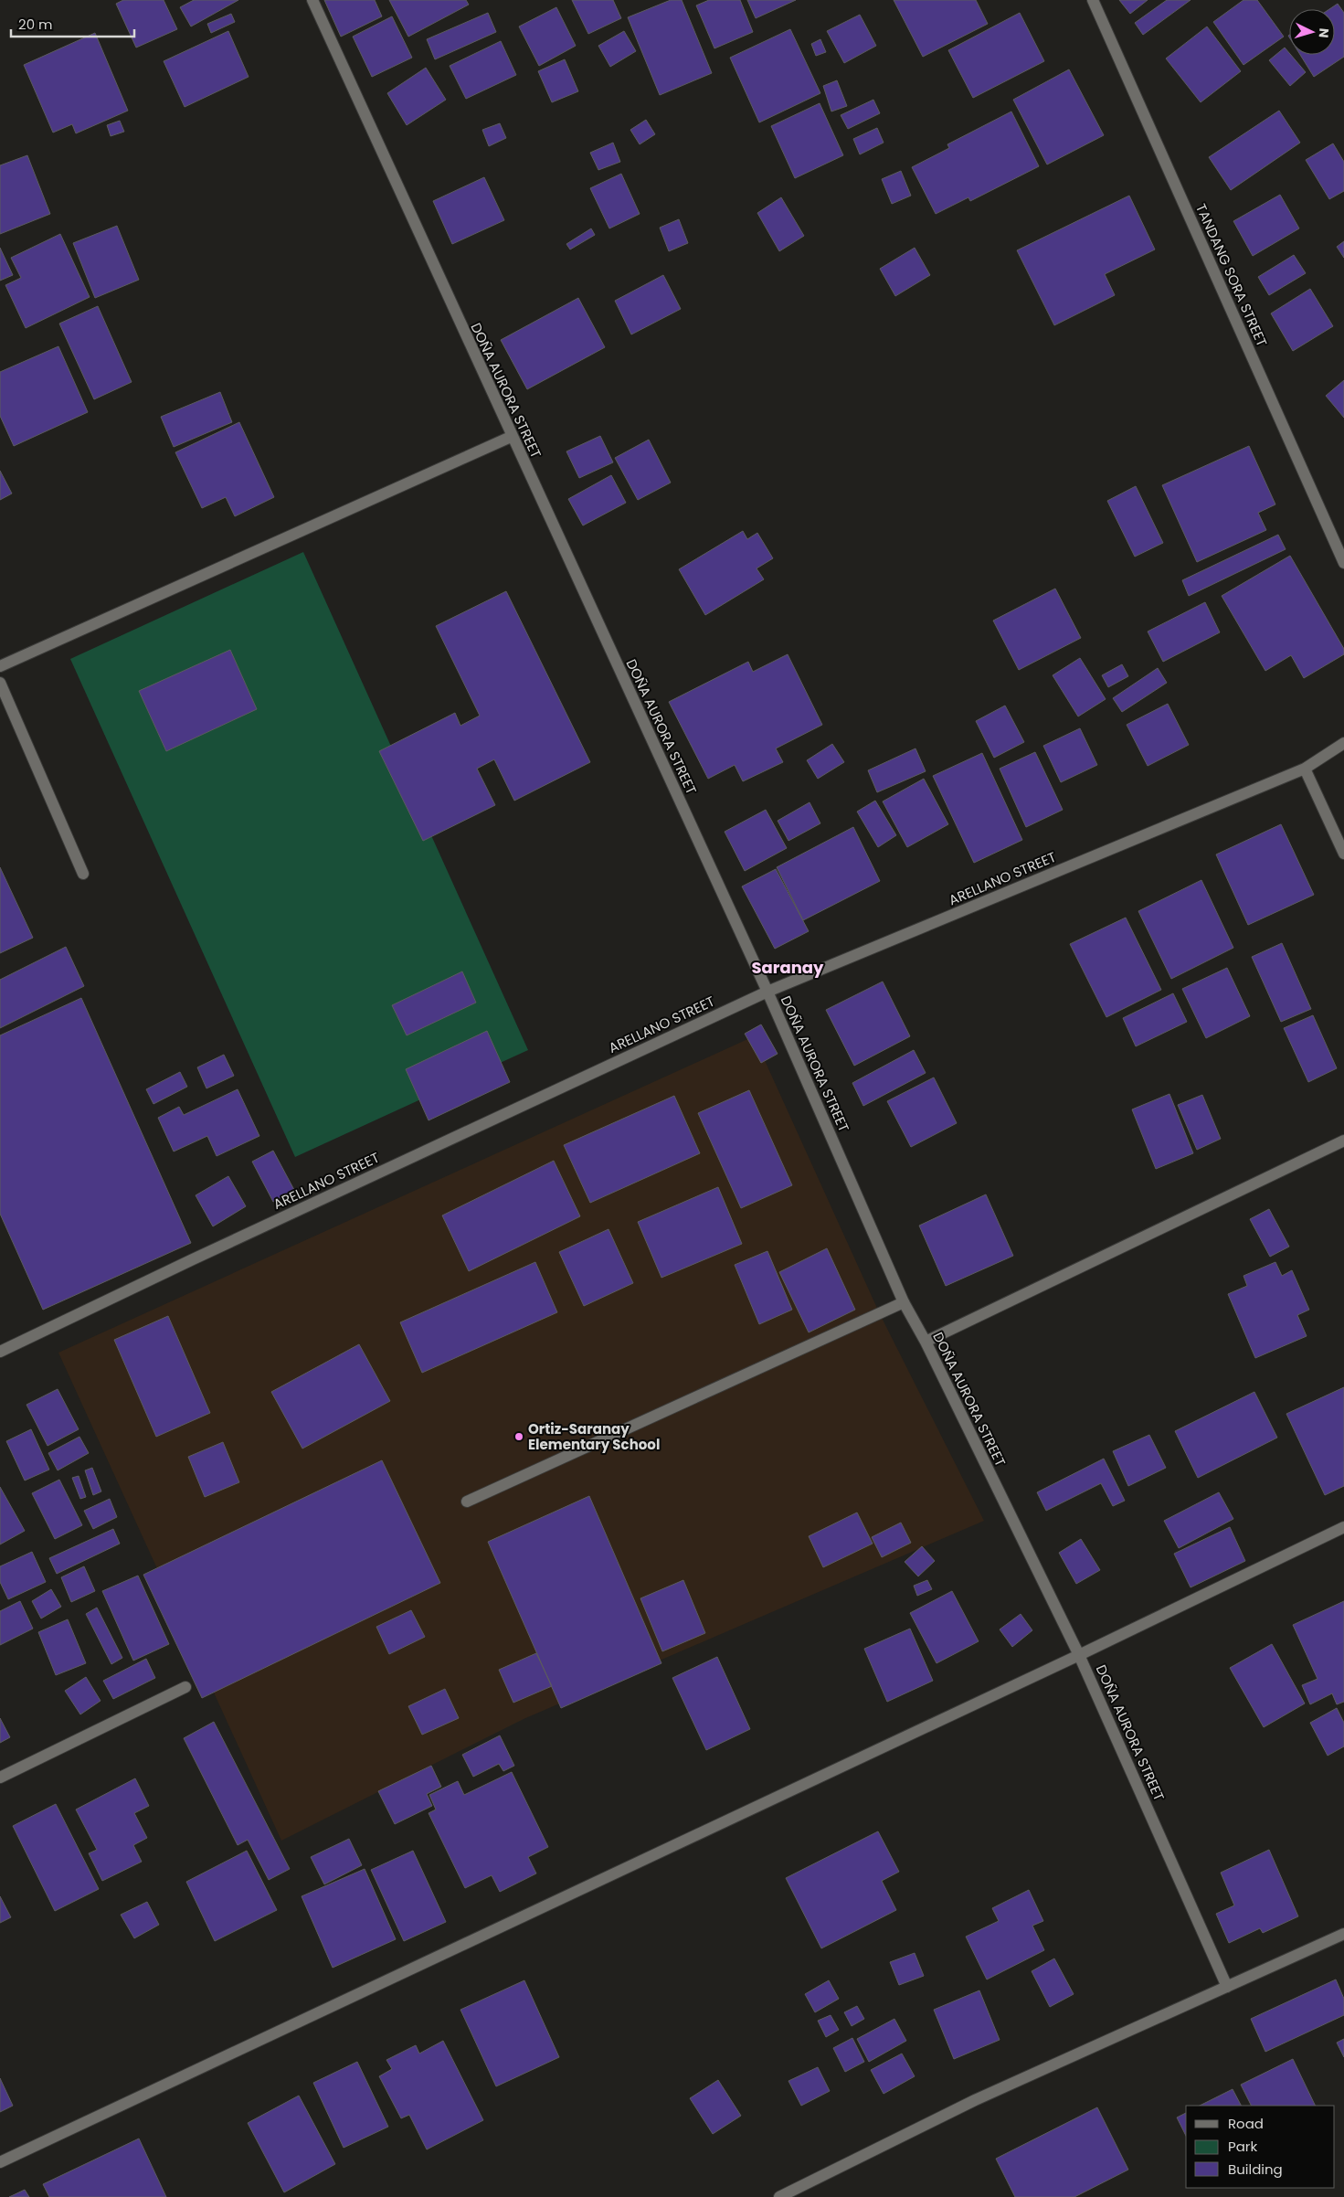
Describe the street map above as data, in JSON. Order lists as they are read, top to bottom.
{
  "streets": {
    "street": ["TANDANG SORA STREET", "DOÑA AURORA STREET", "ARELLANO STREET"]
  },
  "crossings": [
    ["DOÑA AURORA STREET", "ARELLANO STREET"]
  ],
  "districts": ["Saranay"],
  "places": ["Ortiz-Saranay Elementary School"],
  "legend": ["Road", "Park", "Building"],
  "scale_bar": "20 m",
  "north": "right"
}
